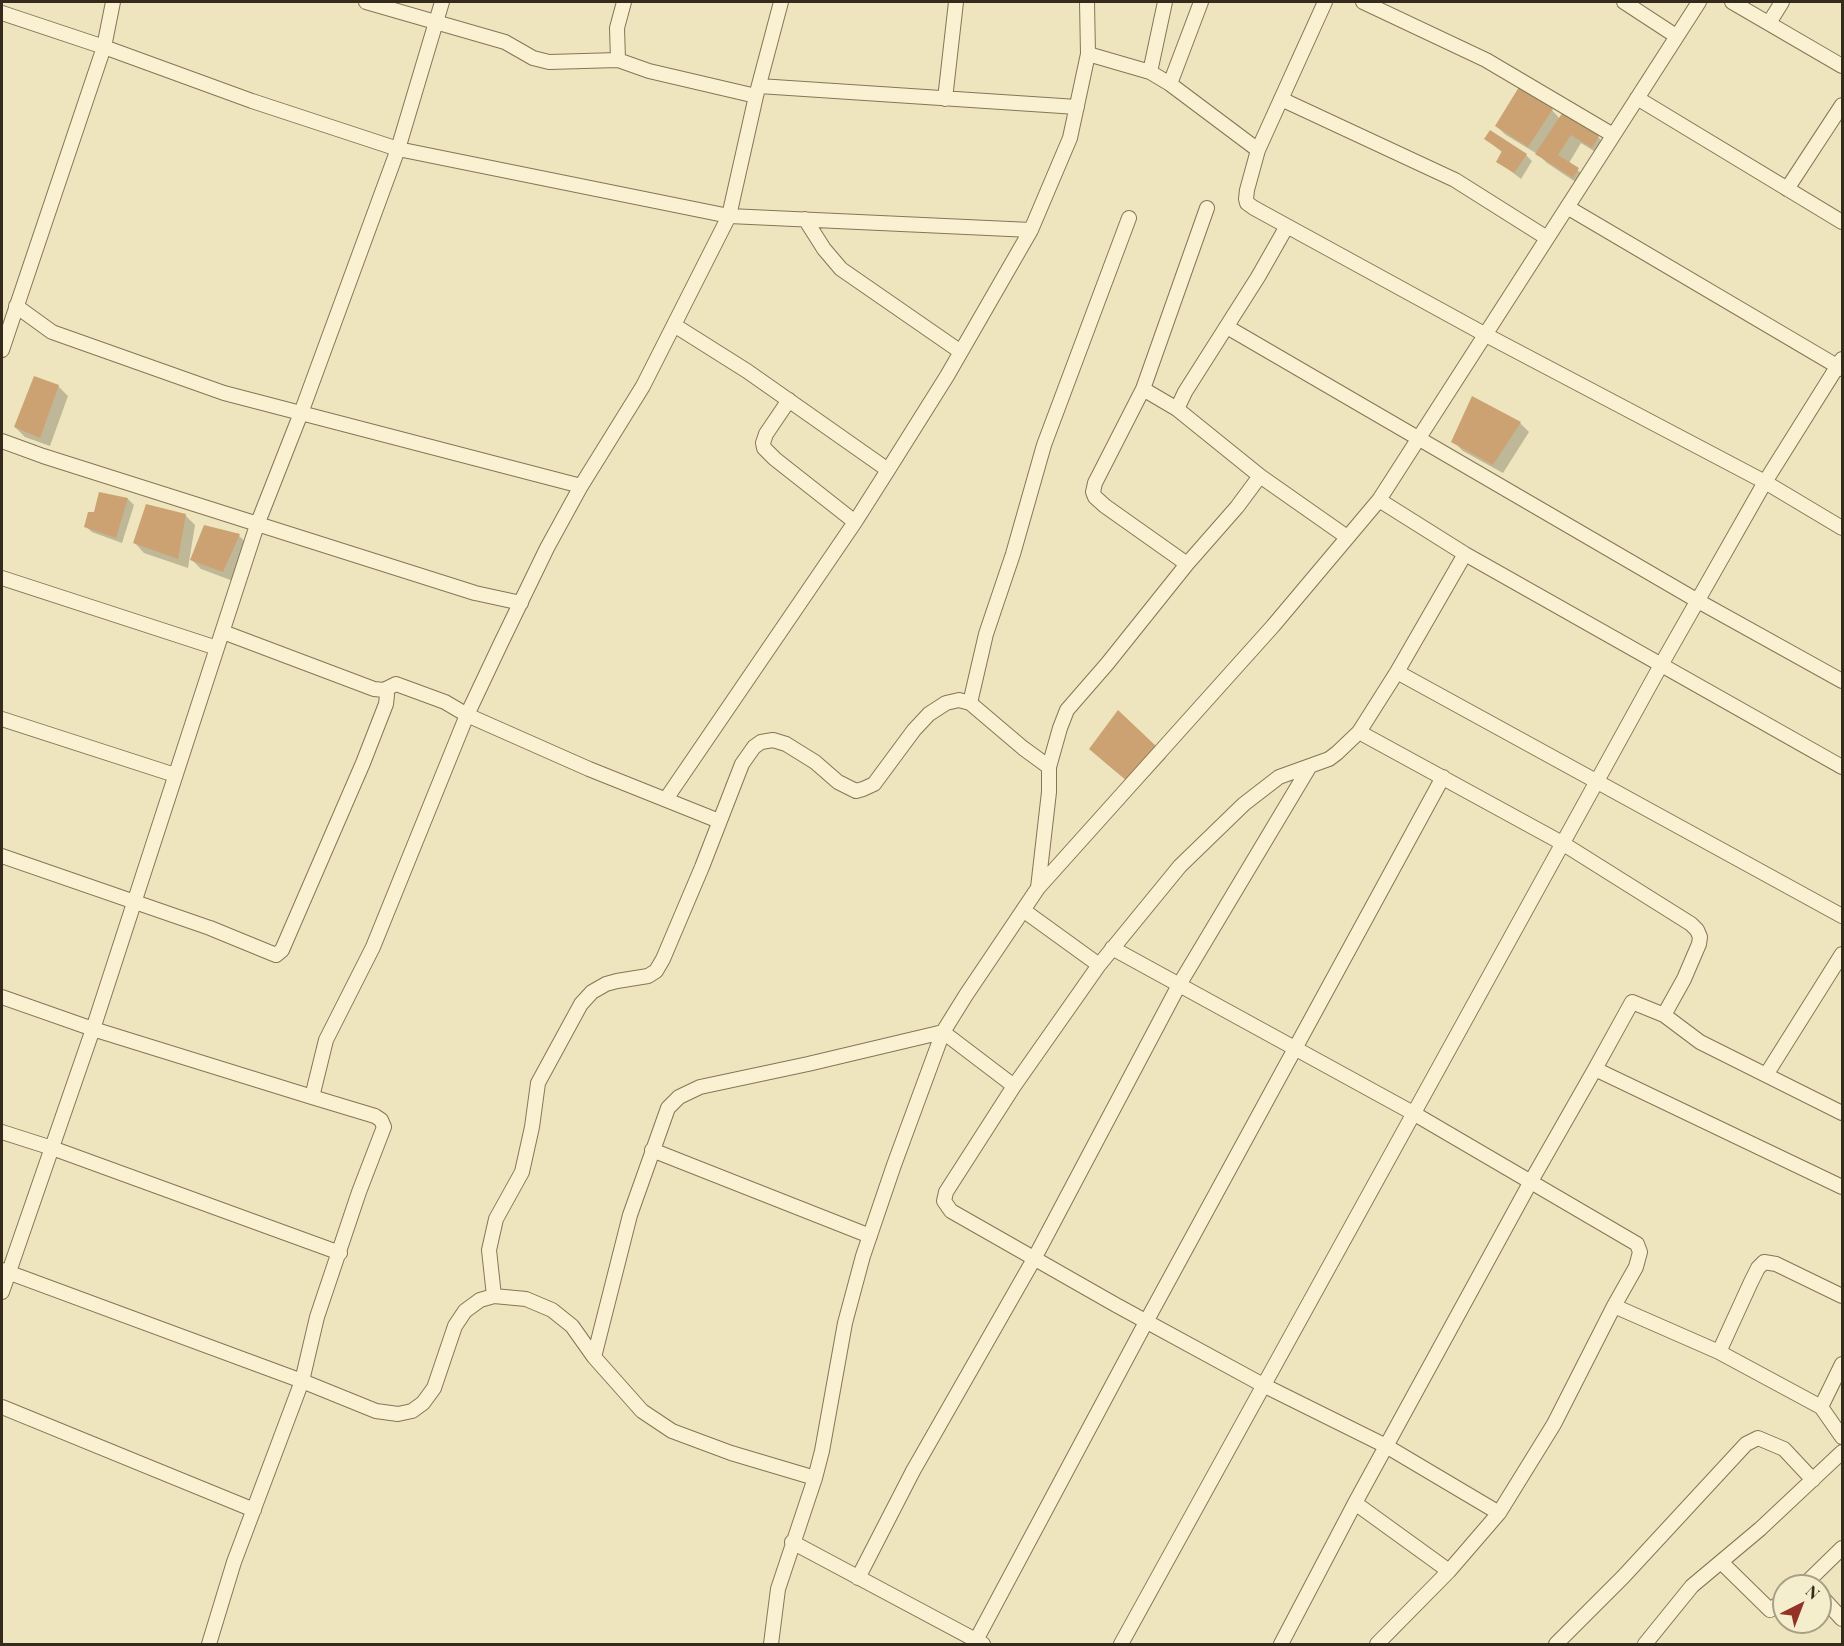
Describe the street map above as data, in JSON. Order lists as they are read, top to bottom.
{
  "north": "top right"
}
